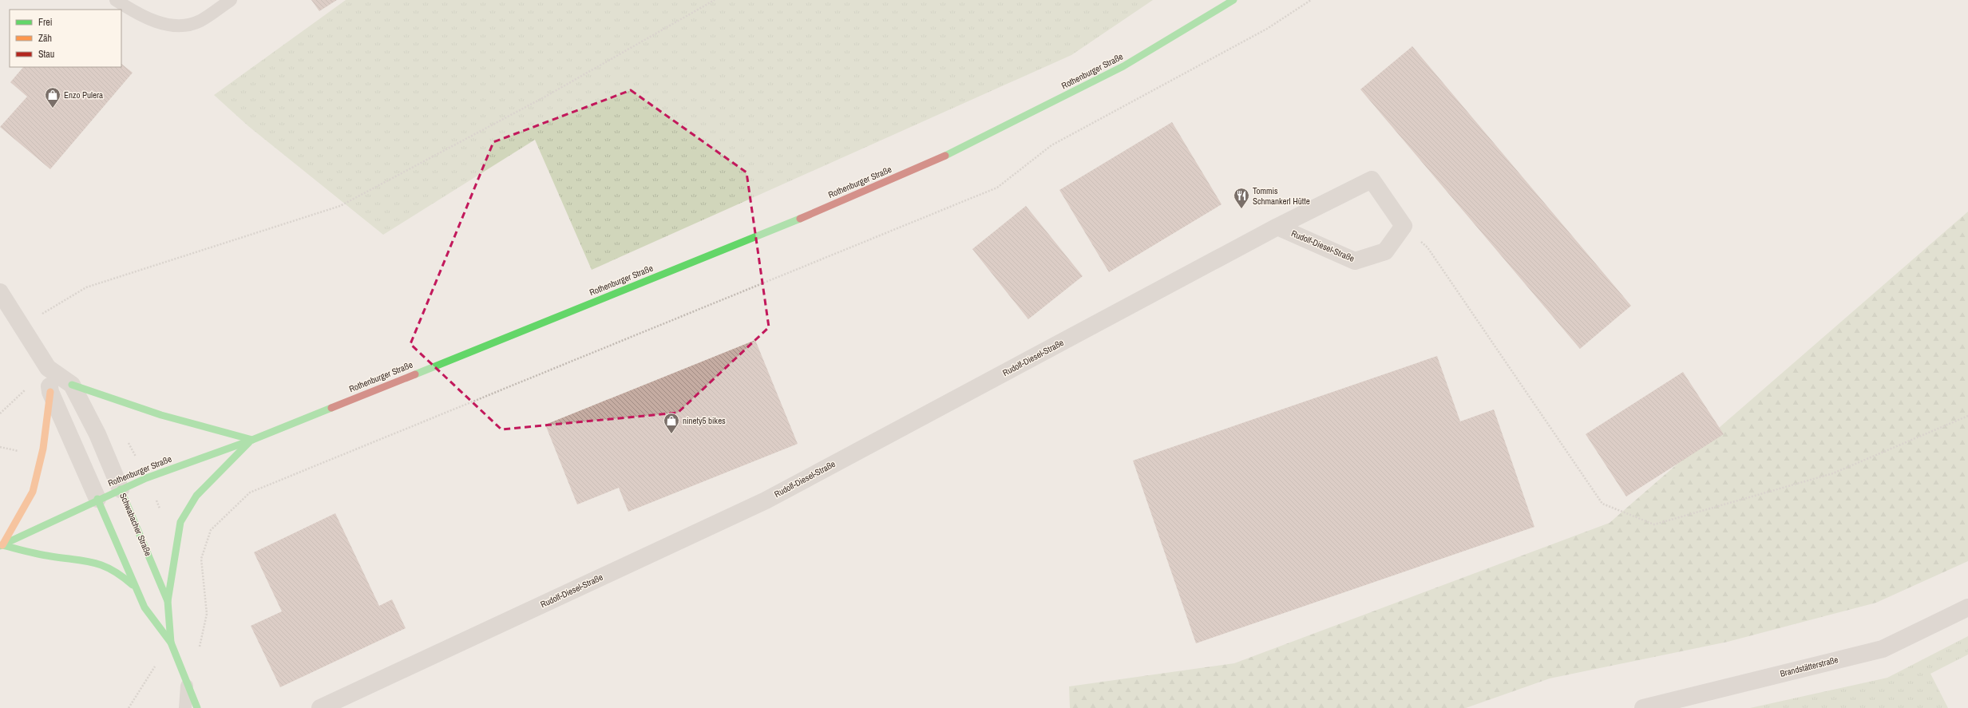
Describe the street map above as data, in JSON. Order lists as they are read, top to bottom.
{
  "streets": {
    "main road": ["Rothenburger Straße", "Schwabacher Straße"],
    "street": ["Rudolf-Diesel-Straße", "Brandstätterstraße"]
  },
  "crossings": [
    ["Rothenburger Straße", "Schwabacher Straße"]
  ],
  "places": {
    "shop": ["Enzo Pulera", "ninety5 bikes"],
    "restaurant": ["Tommis Schmankerl Hütte"]
  },
  "legend": ["Frei", "Zäh", "Stau"]
}
